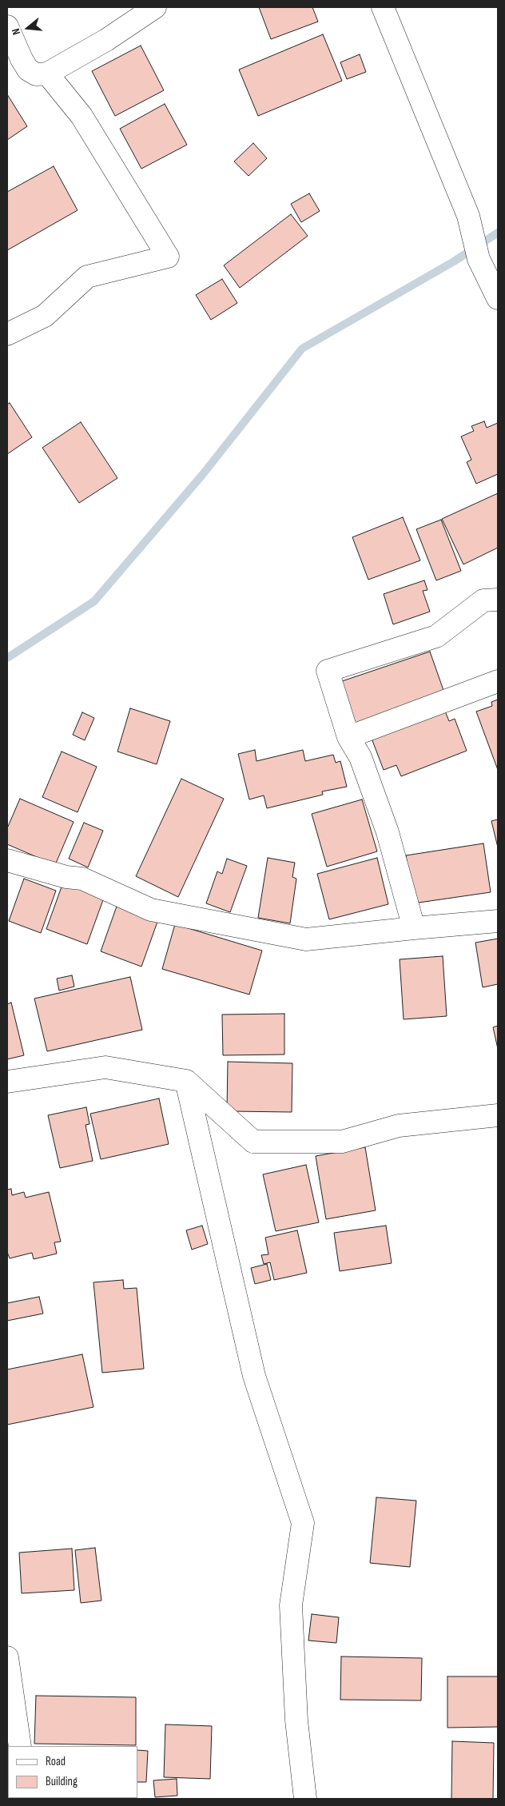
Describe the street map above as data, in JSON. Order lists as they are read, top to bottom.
{
  "legend": ["Road", "Building"],
  "north": "left"
}
